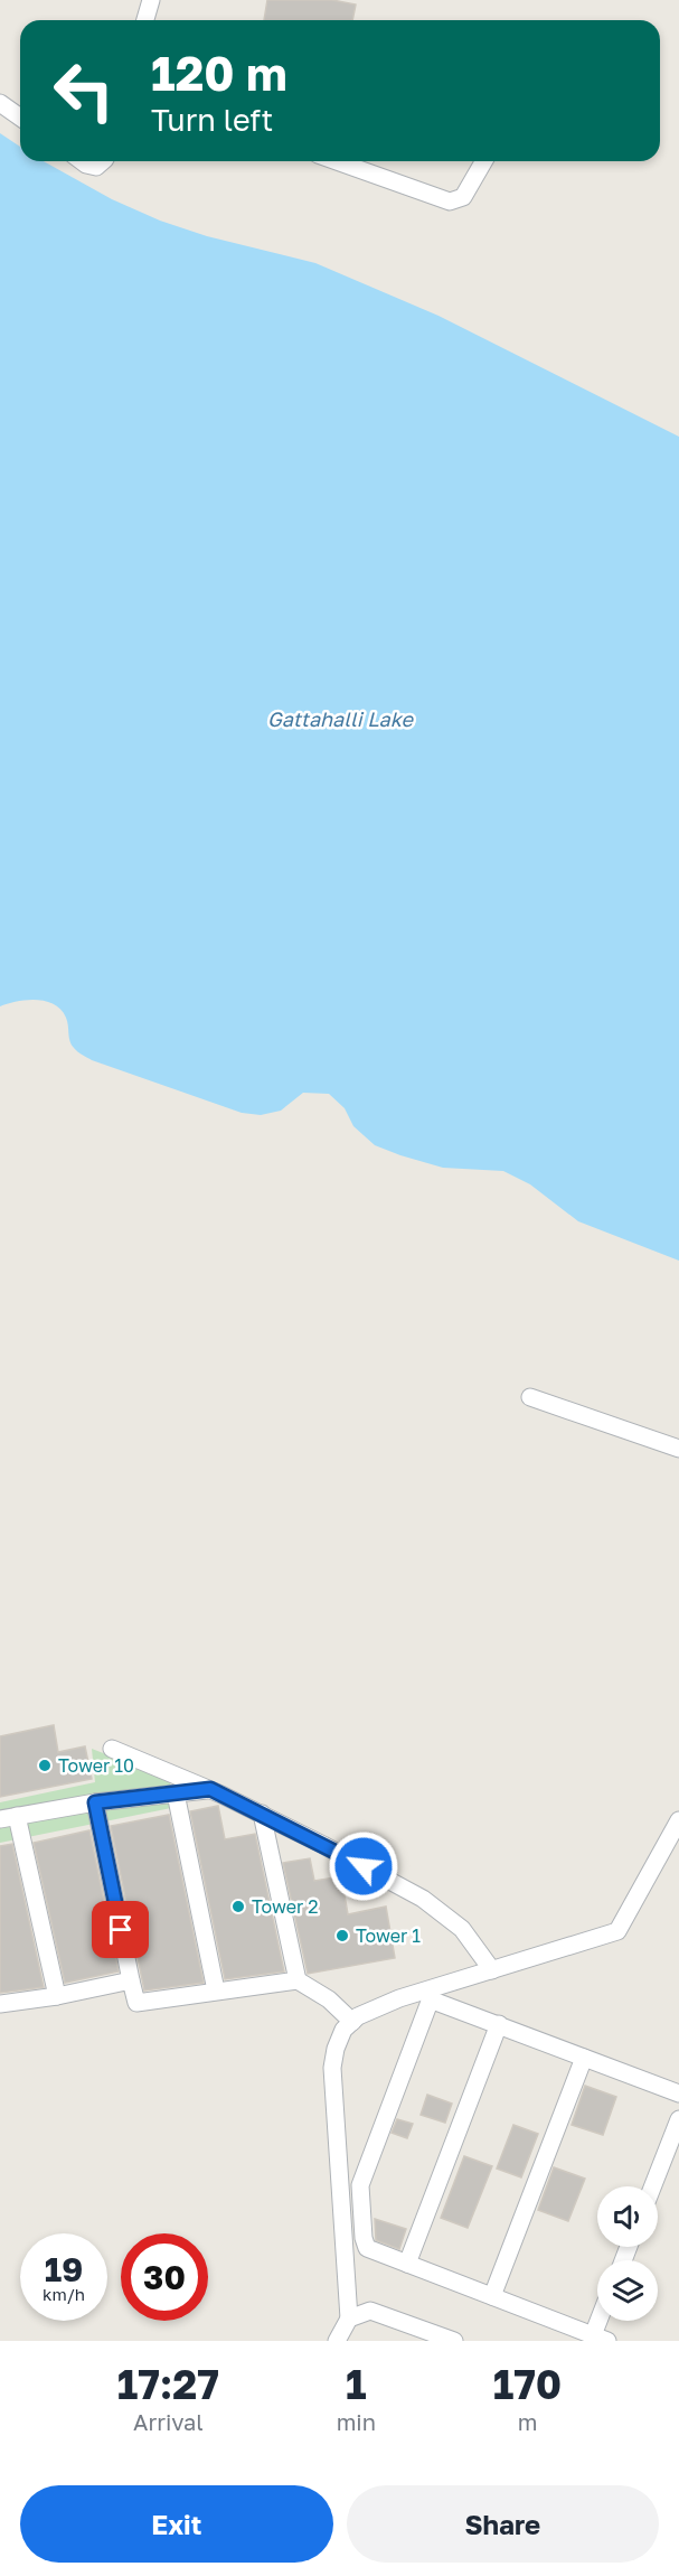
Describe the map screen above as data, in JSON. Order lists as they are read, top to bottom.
{
  "water": ["Gattahalli Lake"],
  "places": ["Tower 10", "Tower 2", "Tower 1"],
  "page": {
    "turn": ["120 m", "Turn left"],
    "speed": "19 km/h",
    "limit": "30",
    "eta": [
      "17:27",
      "Arrival",
      "1",
      "min",
      "170",
      "m"
    ],
    "buttons": ["Exit", "Share"]
  }
}
